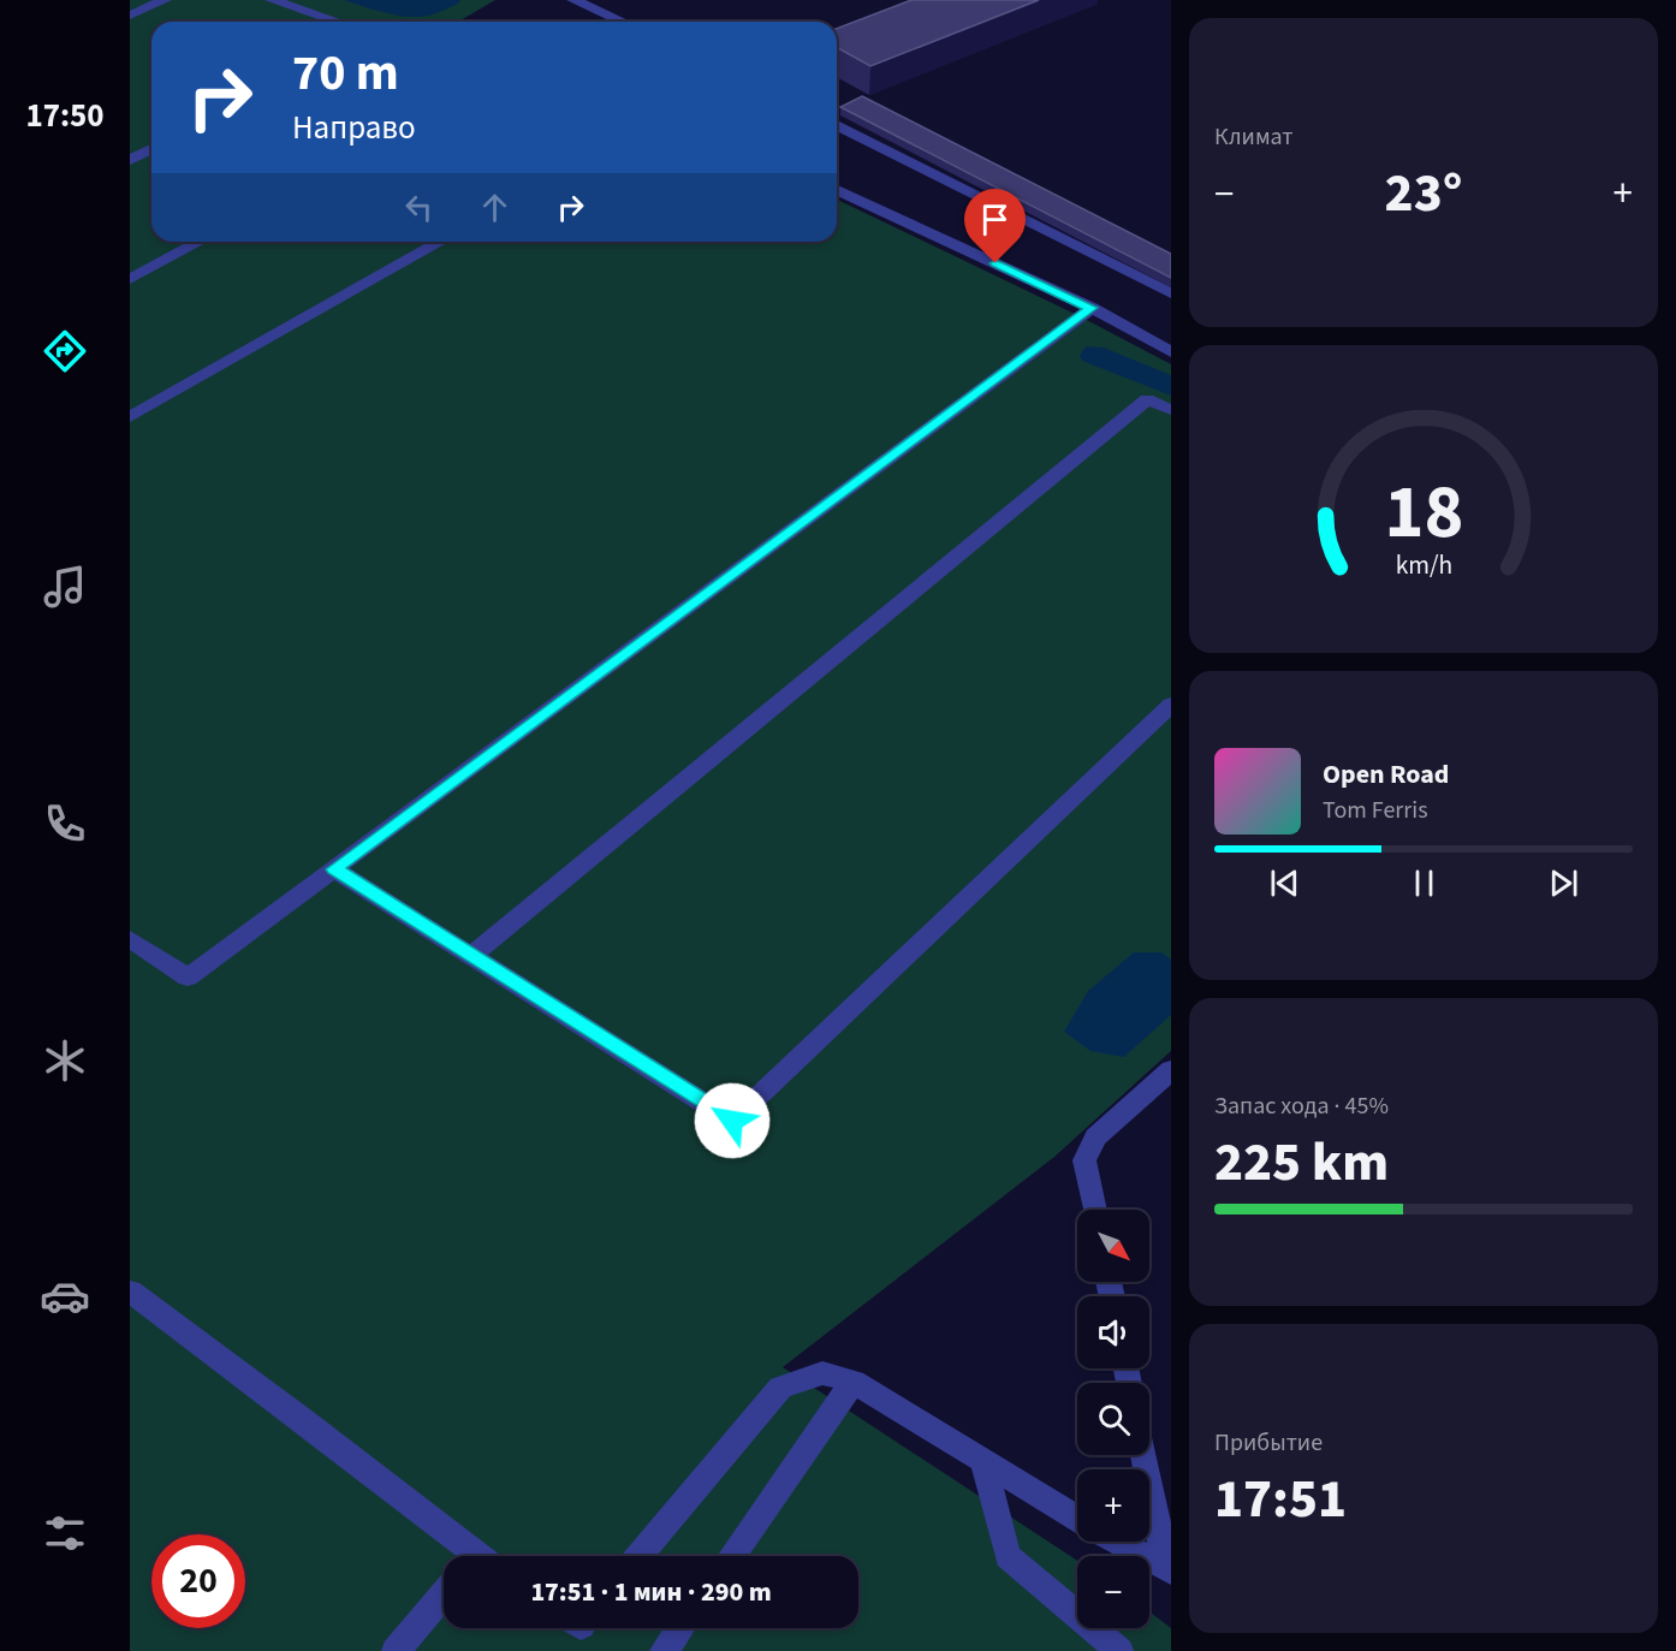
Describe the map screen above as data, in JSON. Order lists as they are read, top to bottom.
{
  "north": "bottom right",
  "page": {
    "tabs": "17:50",
    "tile": [
      "Климат",
      ["Запас хода · 45%", "225 km"],
      ["Прибытие", "17:51"]
    ],
    "turn": ["70 m", "Направо"],
    "heat": ["−", "23°", "+"],
    "song": ["Open Road", "Tom Ferris"],
    "map_buttons": ["+", "−"],
    "limit": "20",
    "trip": "17:51 · 1 мин · 290 m",
    "gauge": ["18", "km/h"]
  }
}
